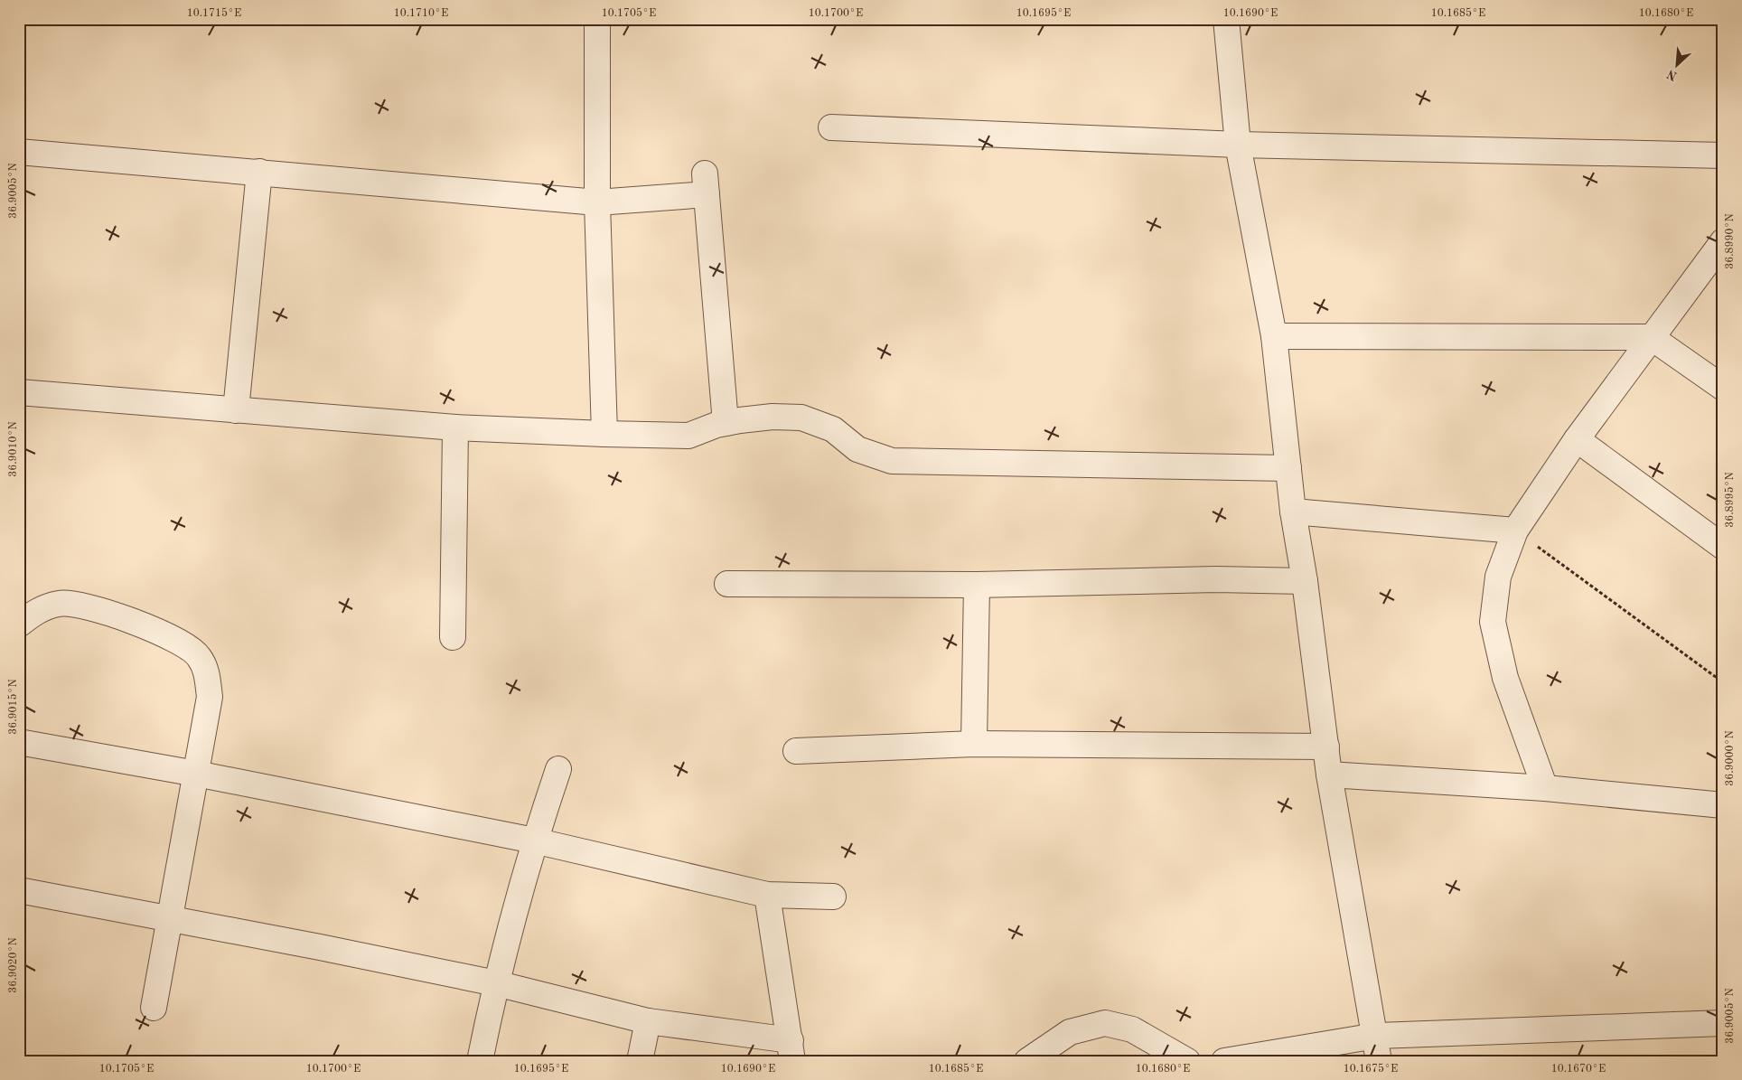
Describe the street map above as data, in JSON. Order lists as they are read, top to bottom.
{
  "north": "bottom left",
  "coordinates": [
    "10.1715°E",
    "10.1710°E",
    "10.1705°E",
    "10.1700°E",
    "10.1695°E",
    "10.1690°E",
    "10.1685°E",
    "10.1680°E",
    "36.9005°N",
    "36.8990°N",
    "36.9010°N",
    "36.8995°N",
    "36.9015°N",
    "36.9000°N",
    "36.9020°N",
    "10.1675°E",
    "10.1670°E"
  ]
}
